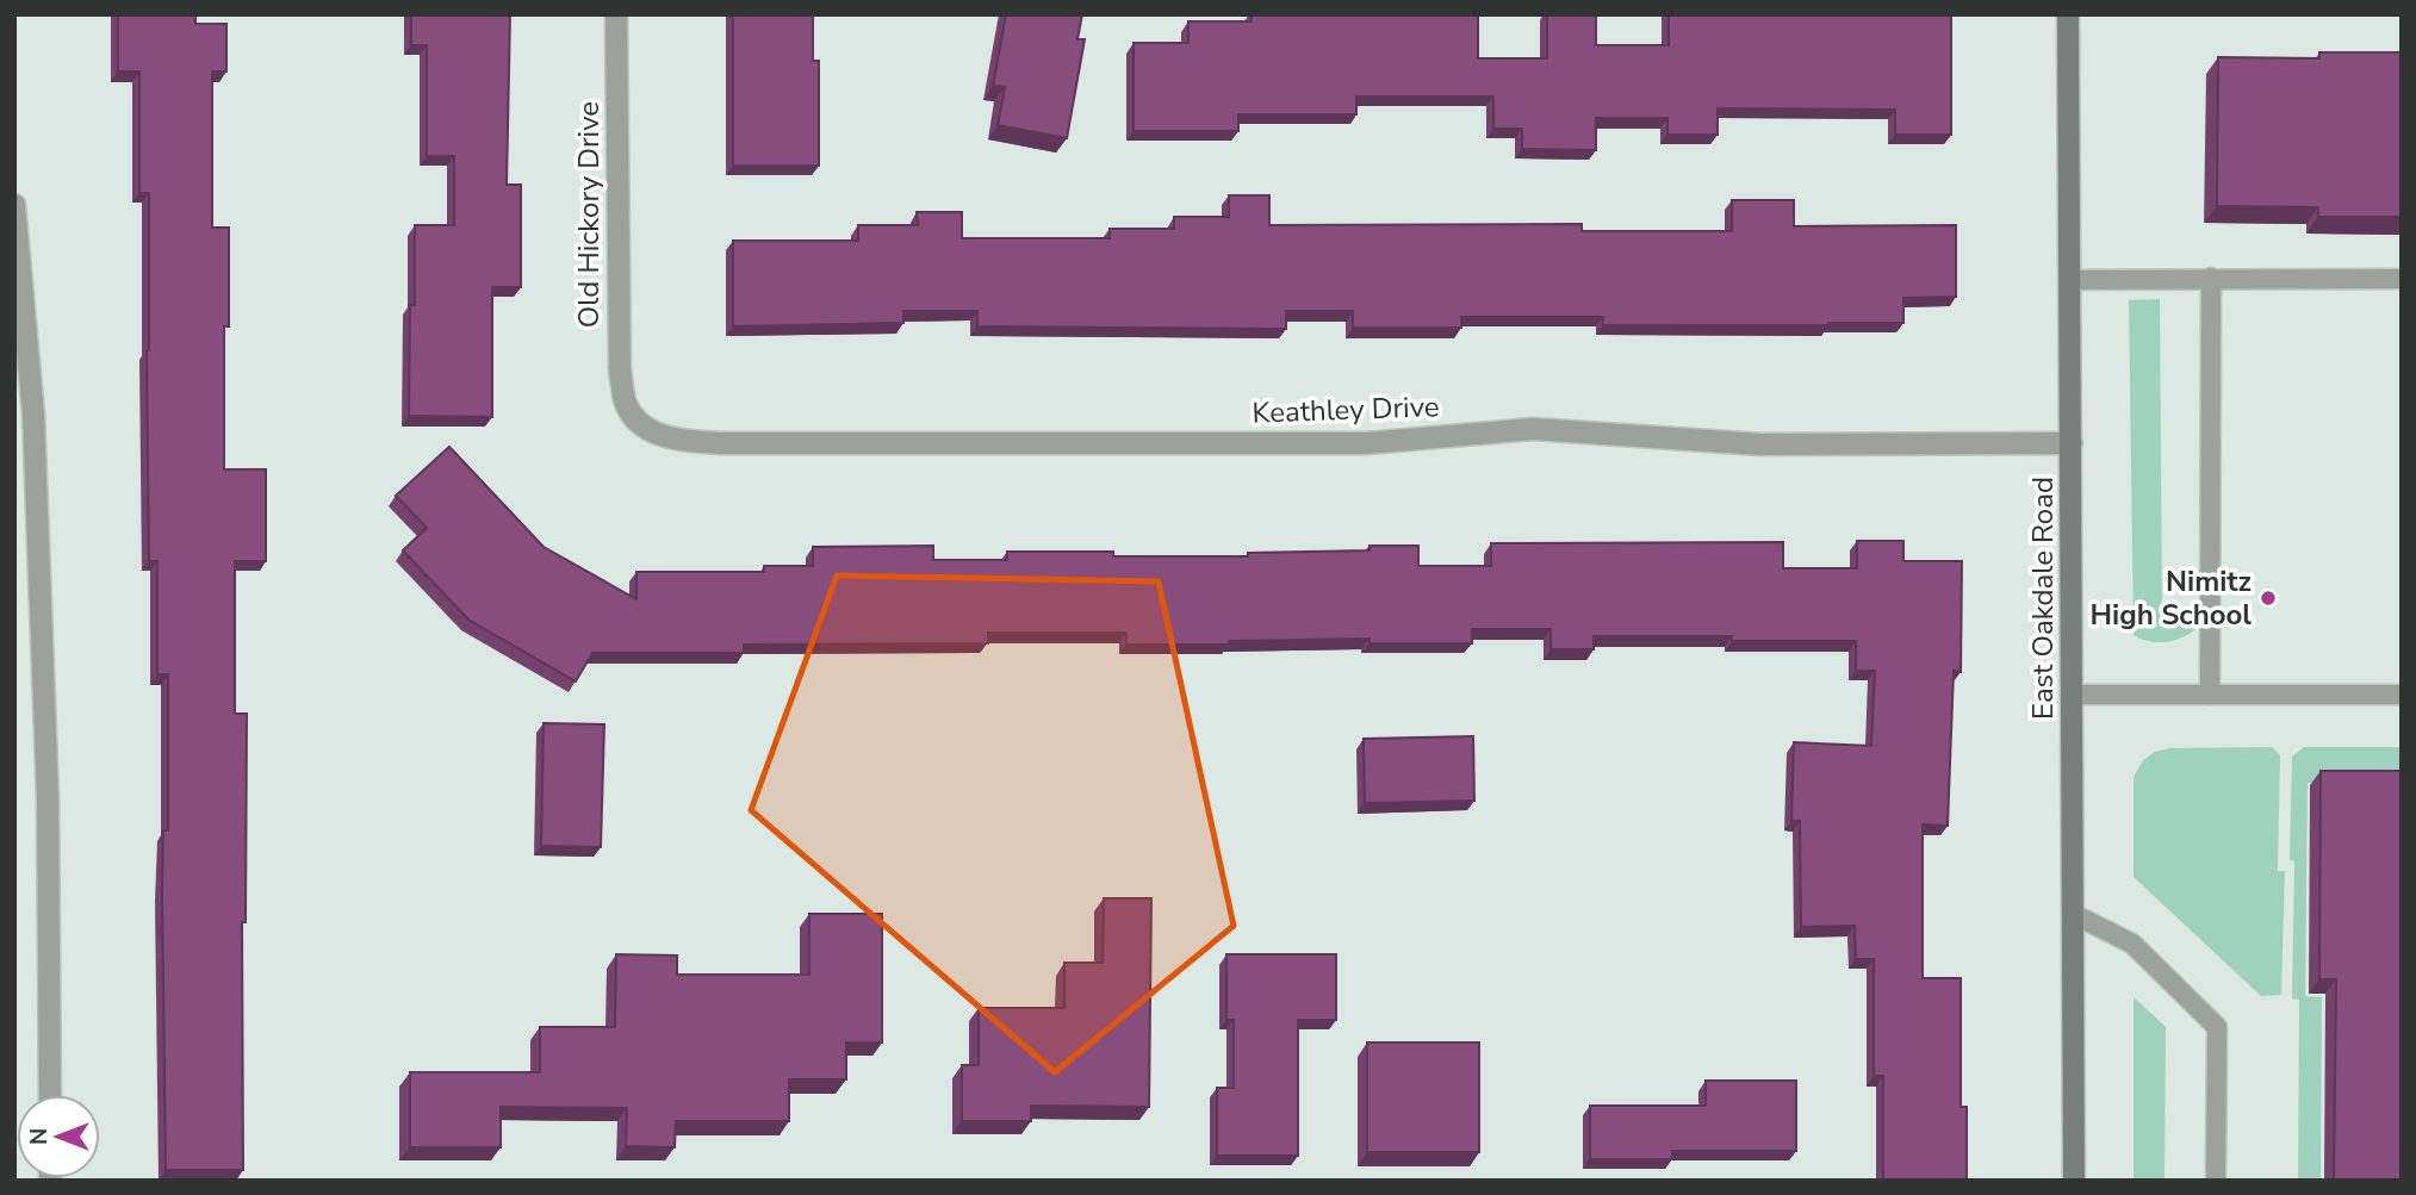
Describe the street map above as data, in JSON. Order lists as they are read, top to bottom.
{
  "streets": {
    "street": ["Old Hickory Drive", "Keathley Drive", "East Oakdale Road"]
  },
  "crossings": [
    ["Old Hickory Drive", "Keathley Drive"],
    ["Keathley Drive", "East Oakdale Road"]
  ],
  "places": ["Nimitz High School"],
  "north": "left"
}
